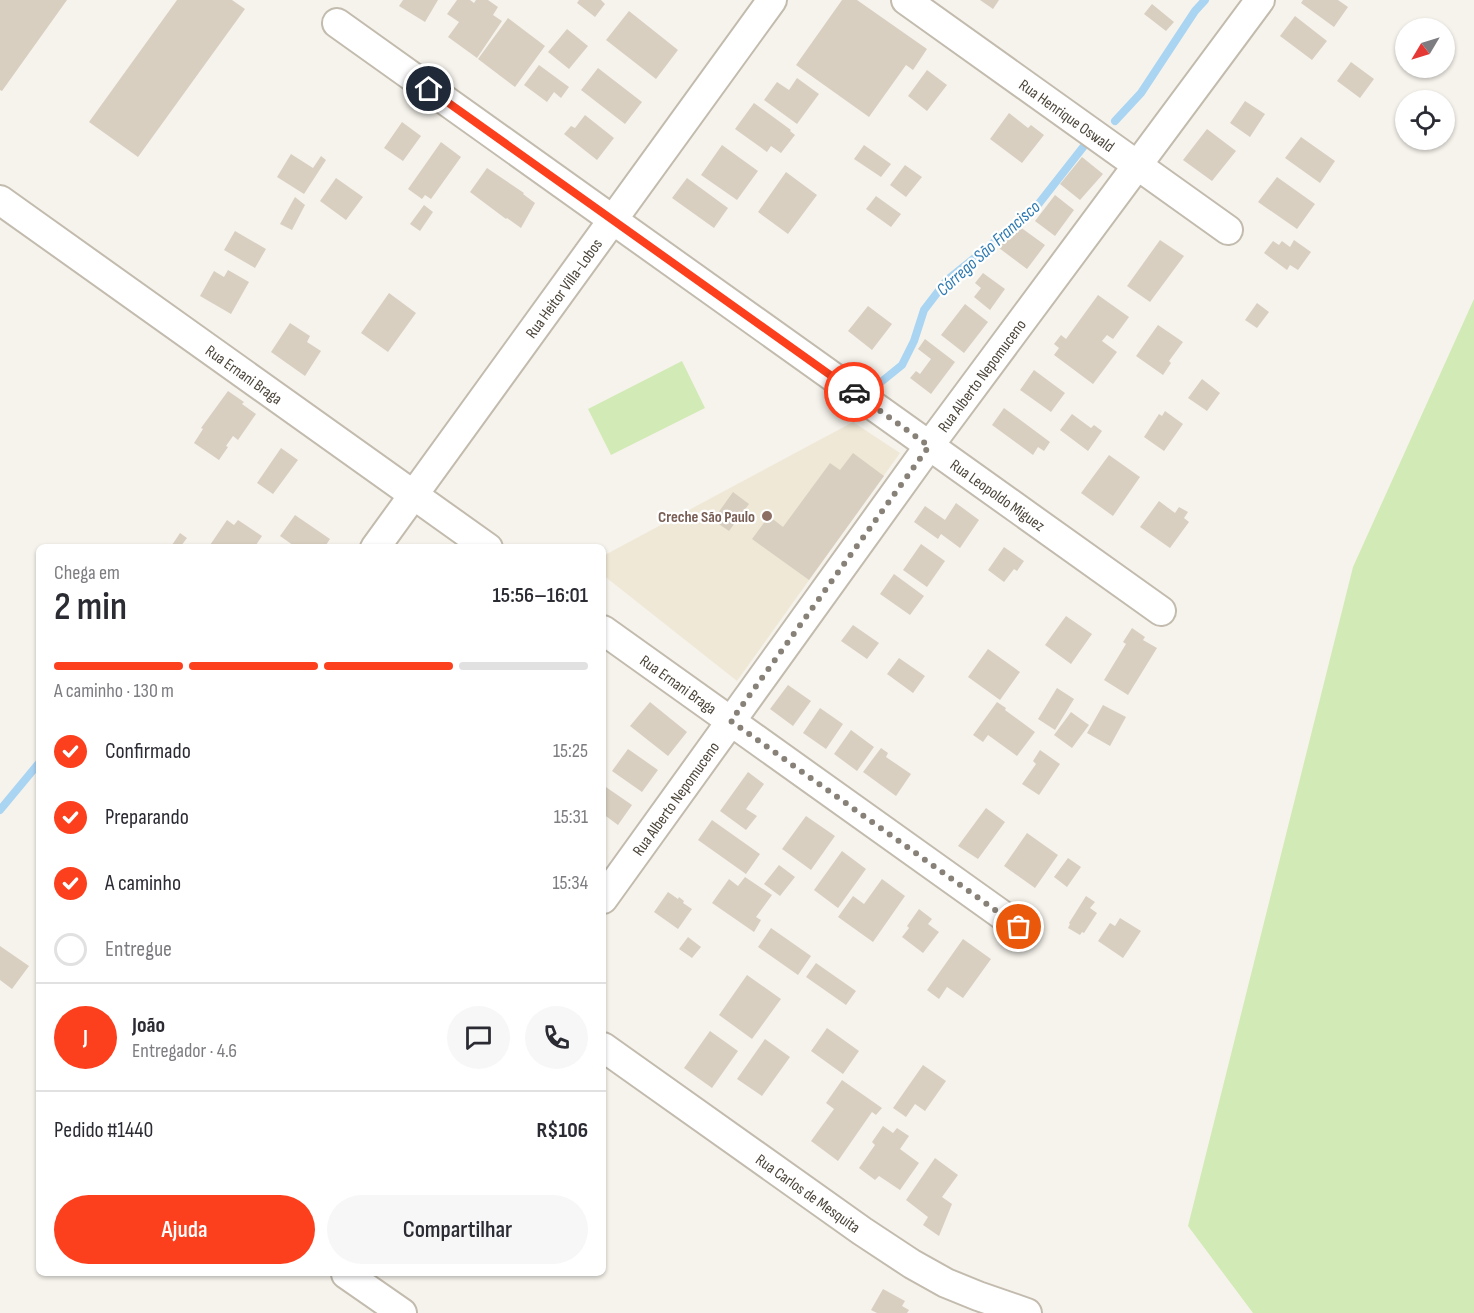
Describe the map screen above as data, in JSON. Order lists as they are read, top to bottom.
{
  "streets": {
    "street": [
      "Rua Henrique Oswald",
      "Rua Heitor Villa-Lobos",
      "Rua Ernani Braga",
      "Rua Alberto Nepomuceno",
      "Rua Leopoldo Miguez",
      "Rua Carlos de Mesquita"
    ]
  },
  "crossings": [
    ["Rua Henrique Oswald", "Rua Alberto Nepomuceno"],
    ["Rua Heitor Villa-Lobos", "Rua Ernani Braga"],
    ["Rua Heitor Villa-Lobos", "Rua Leopoldo Miguez"],
    ["Rua Ernani Braga", "Rua Alberto Nepomuceno"],
    ["Rua Alberto Nepomuceno", "Rua Leopoldo Miguez"]
  ],
  "water": ["Córrego São Francisco"],
  "places": ["Creche São Paulo"],
  "north": "bottom left",
  "page": {
    "heading": ["2 min", "Chega em", "15:56–16:01"],
    "panel": [
      "João",
      "Entregador · 4.6",
      "Pedido #1440",
      "R$106"
    ],
    "bar": "A caminho · 130 m",
    "list": [
      ["Confirmado", "15:25"],
      ["Preparando", "15:31"],
      ["A caminho", "15:34"],
      "Entregue"
    ],
    "round": "J",
    "buttons": ["Ajuda", "Compartilhar"]
  }
}
